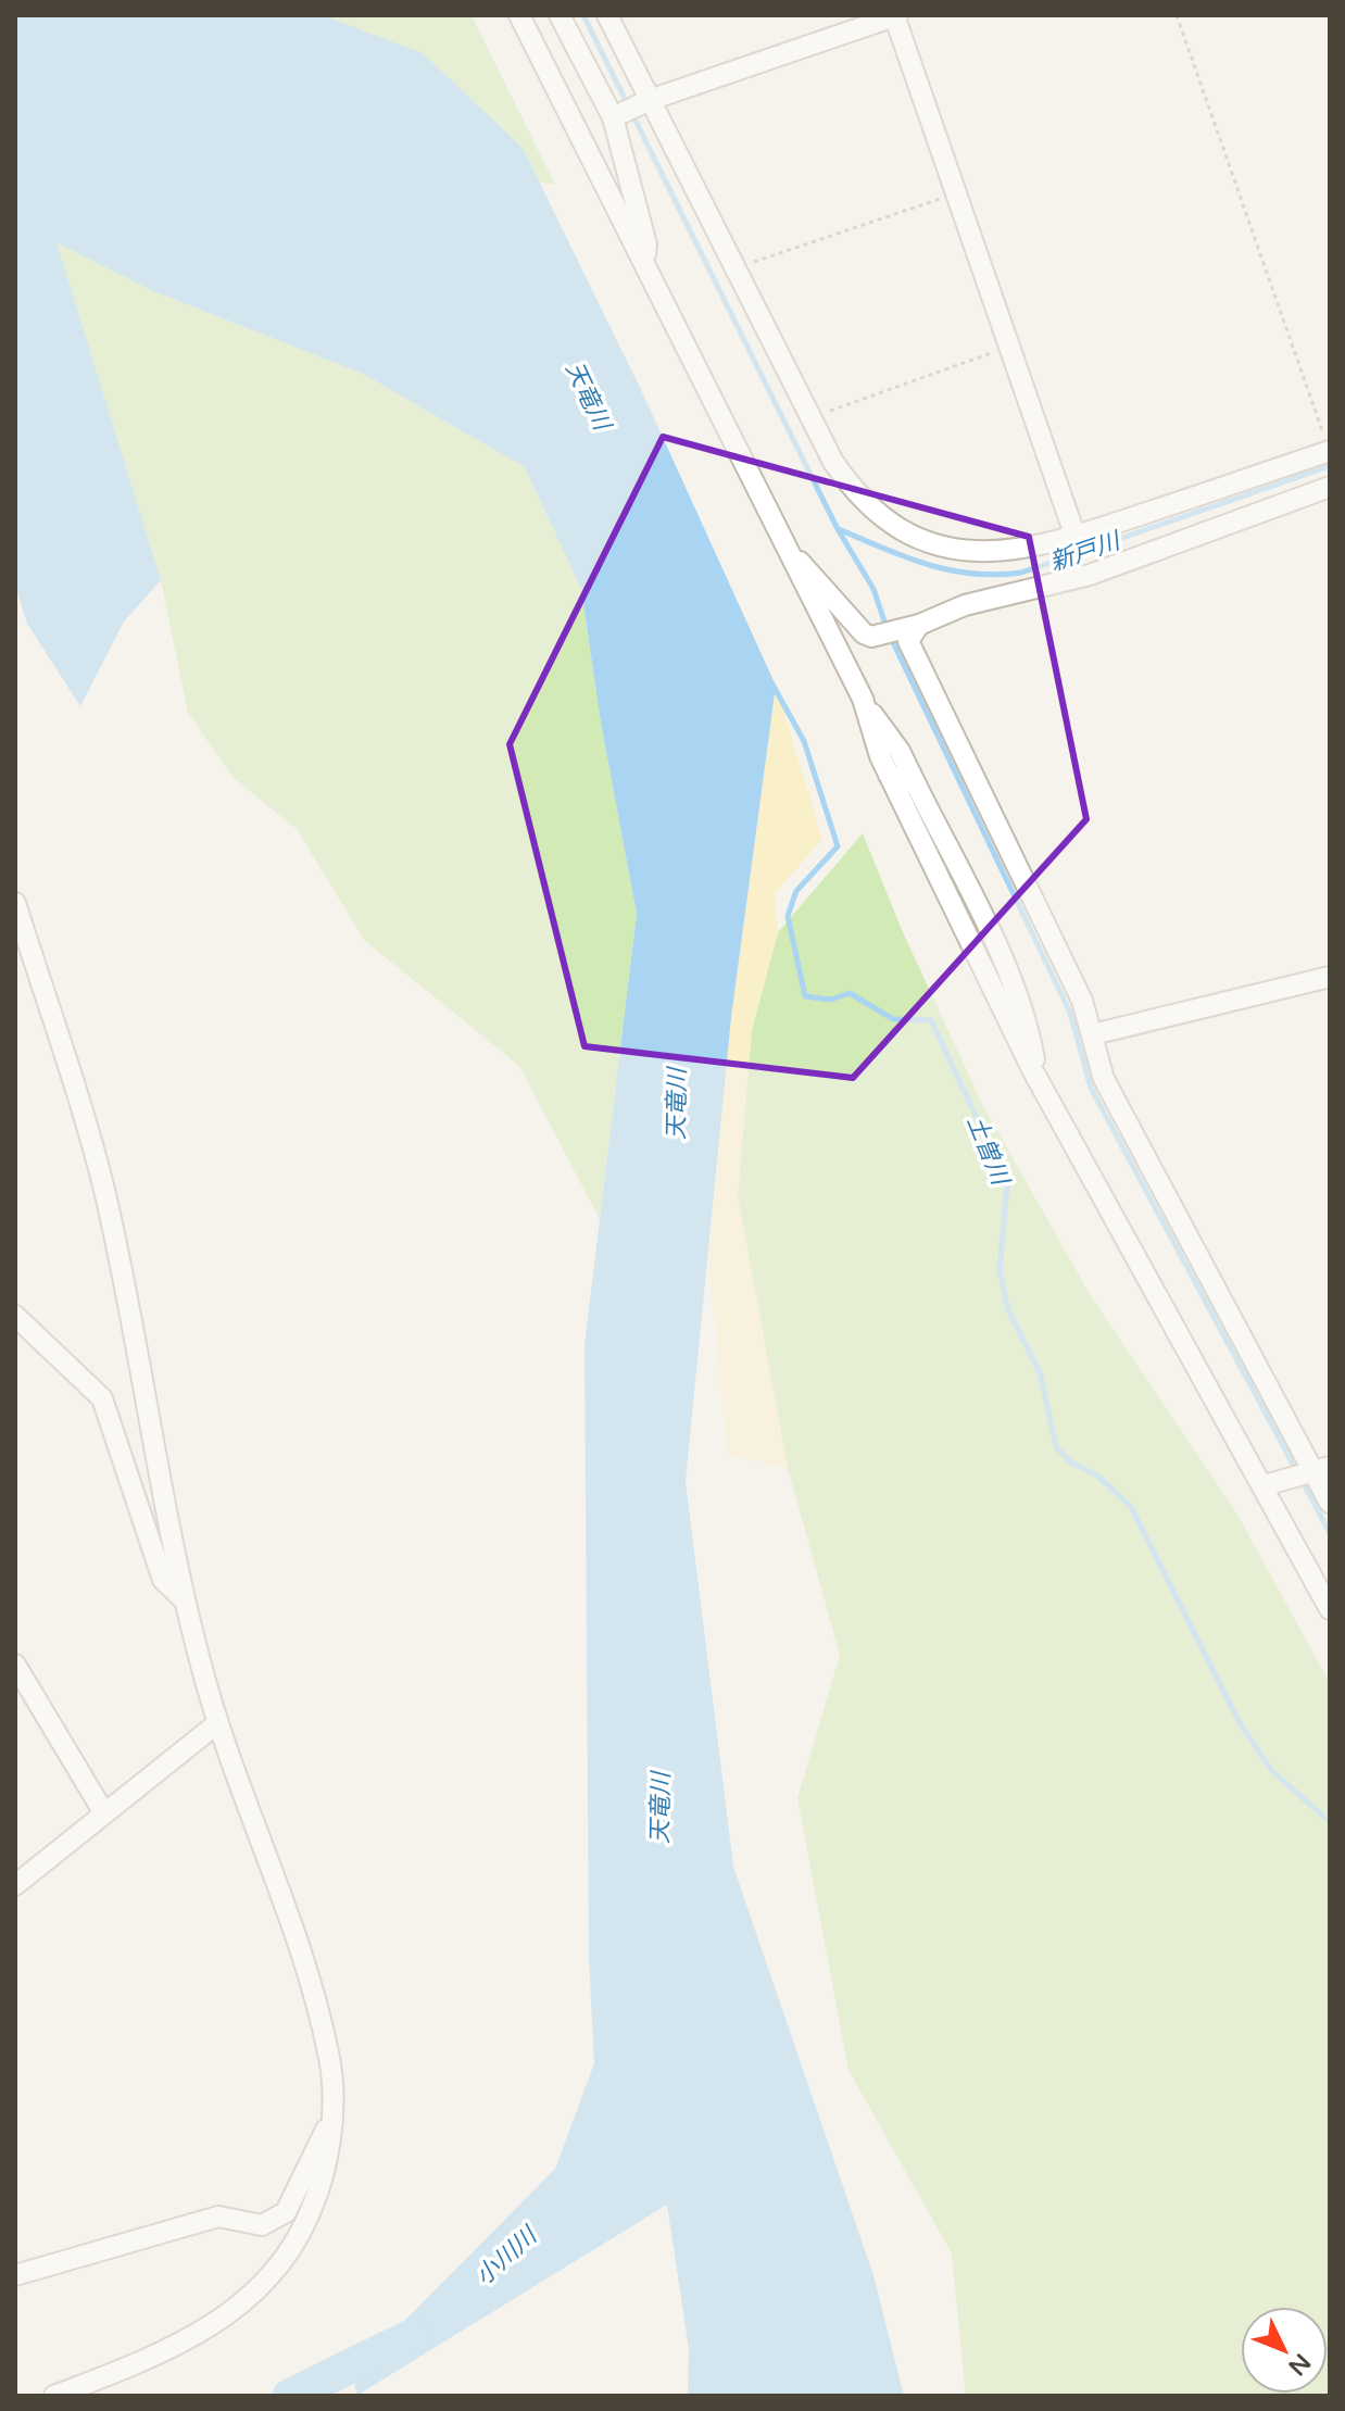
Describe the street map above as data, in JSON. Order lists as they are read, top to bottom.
{
  "water": [
    "天竜川",
    "新戸川",
    "土曽川",
    "小川川"
  ],
  "north": "bottom right"
}
